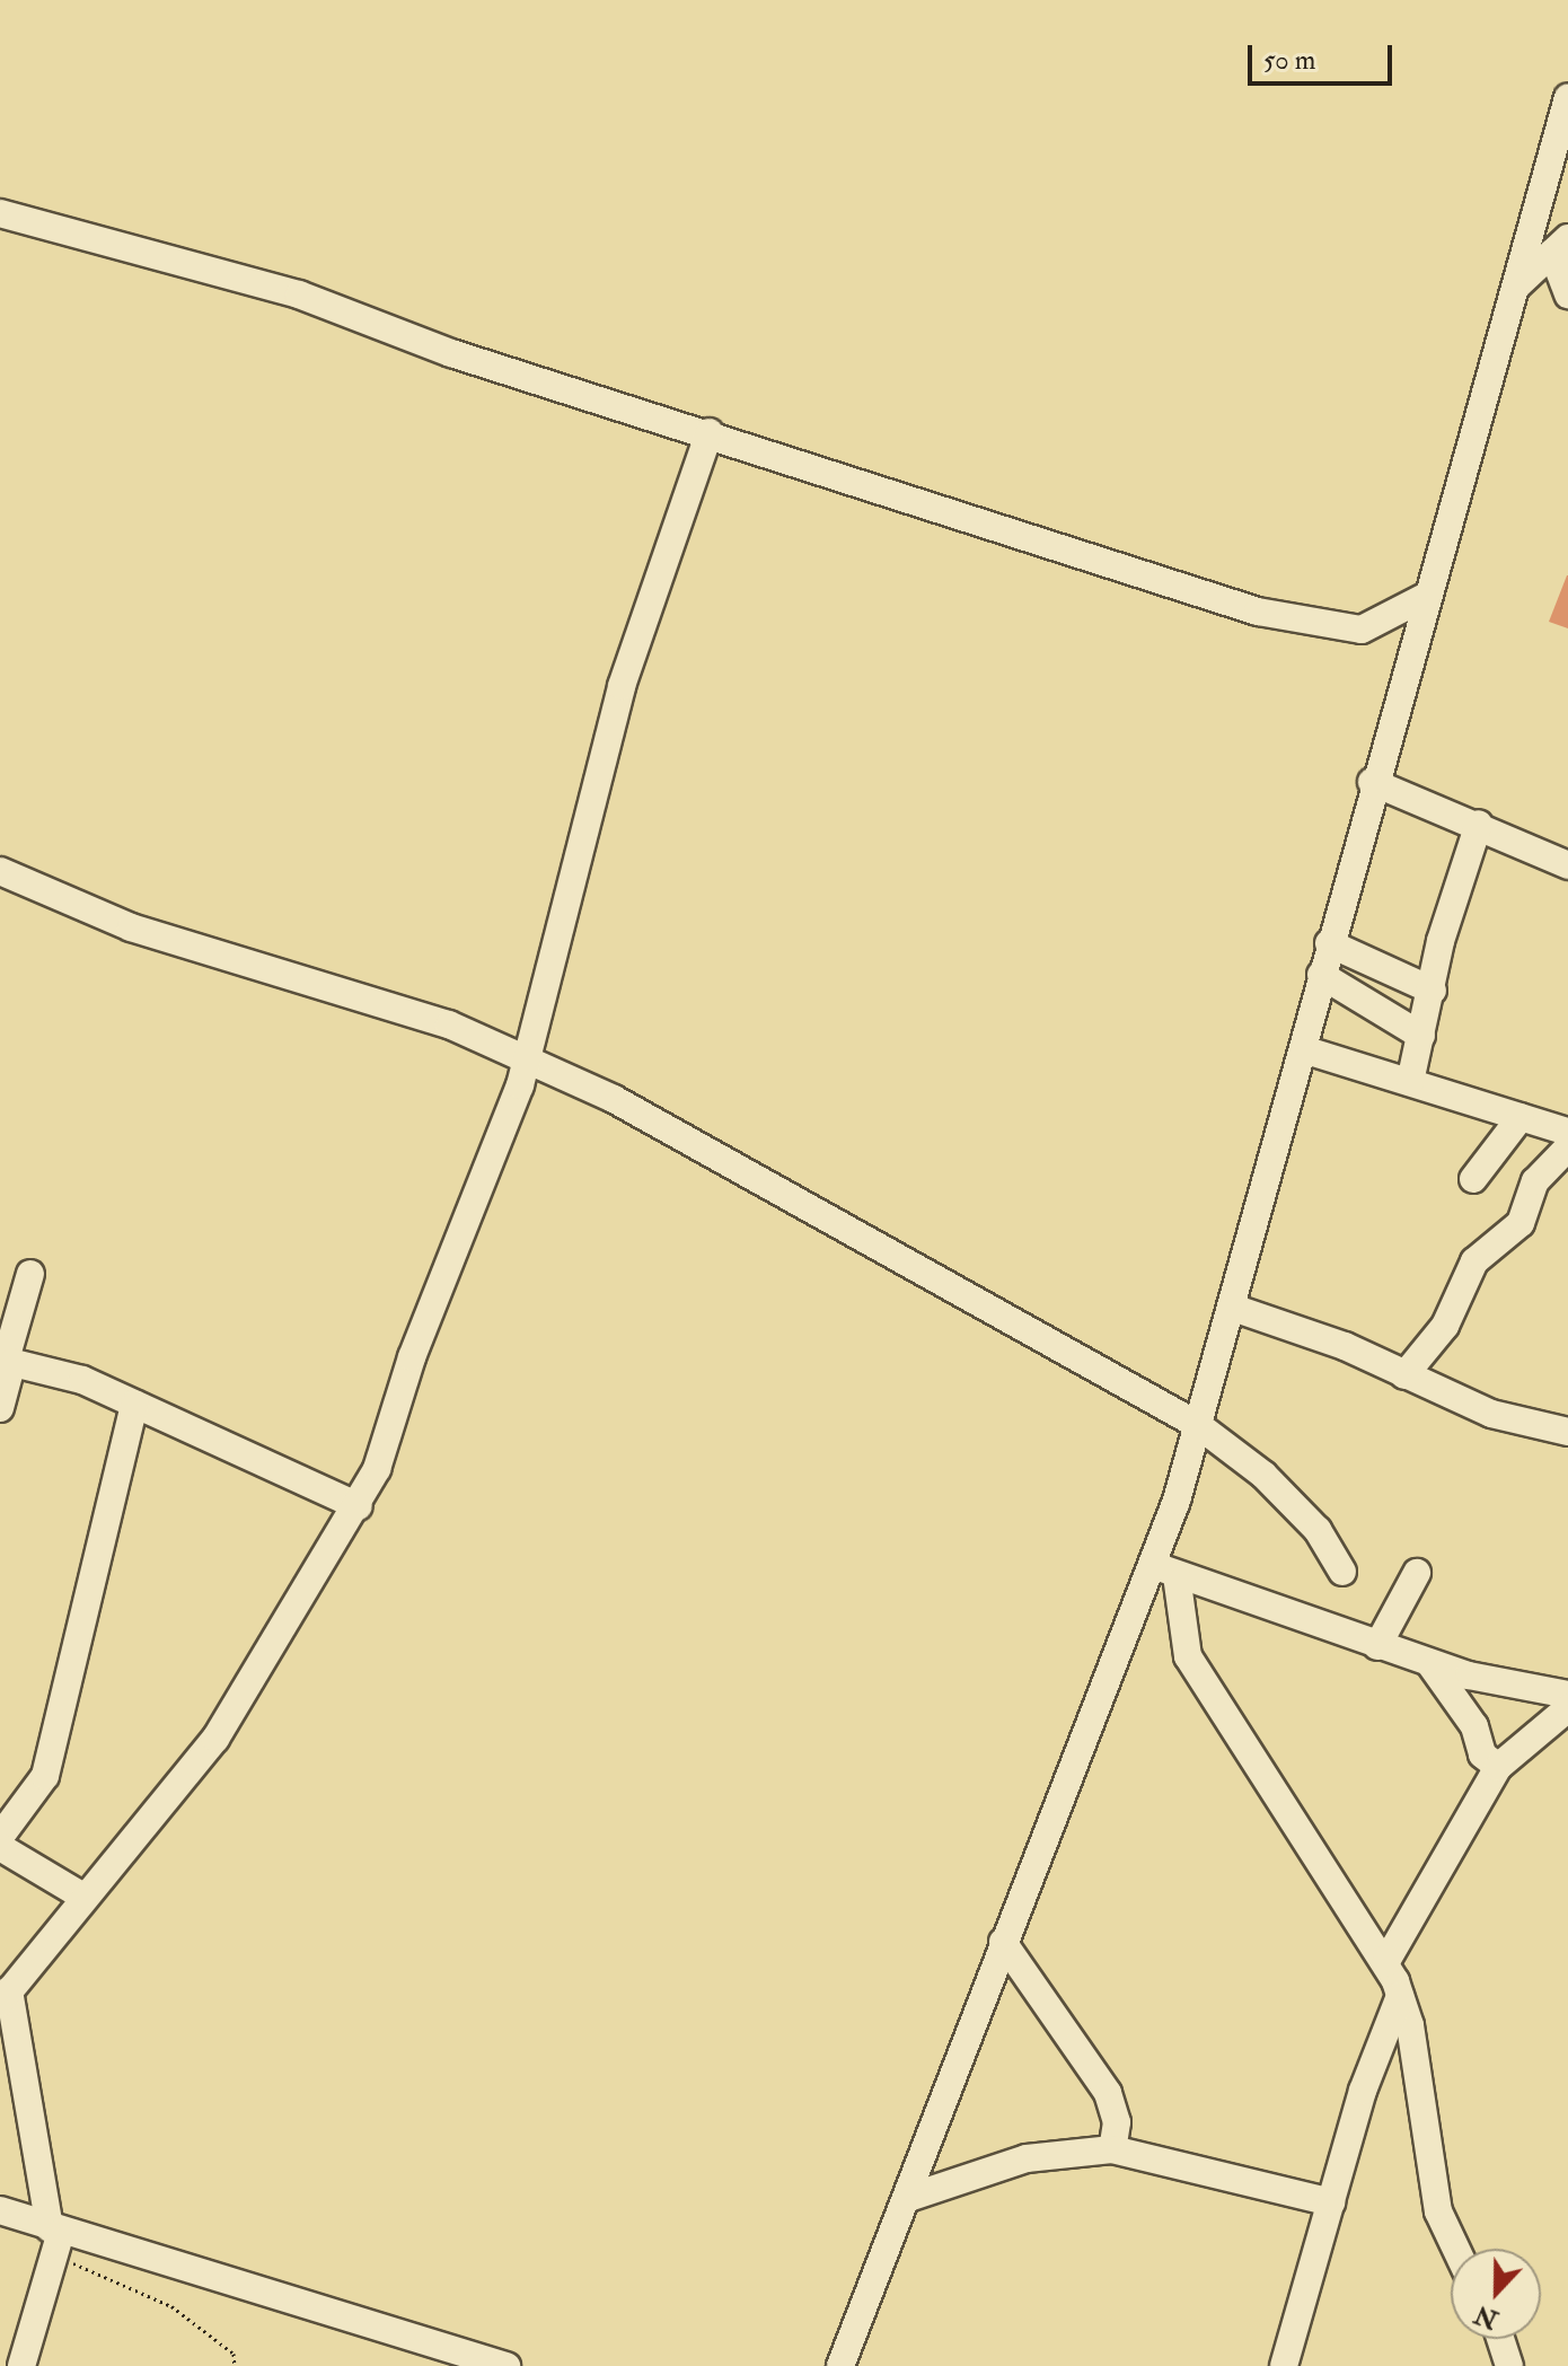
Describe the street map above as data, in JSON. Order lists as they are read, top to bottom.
{
  "scale_bar": "50 m",
  "north": "bottom"
}
